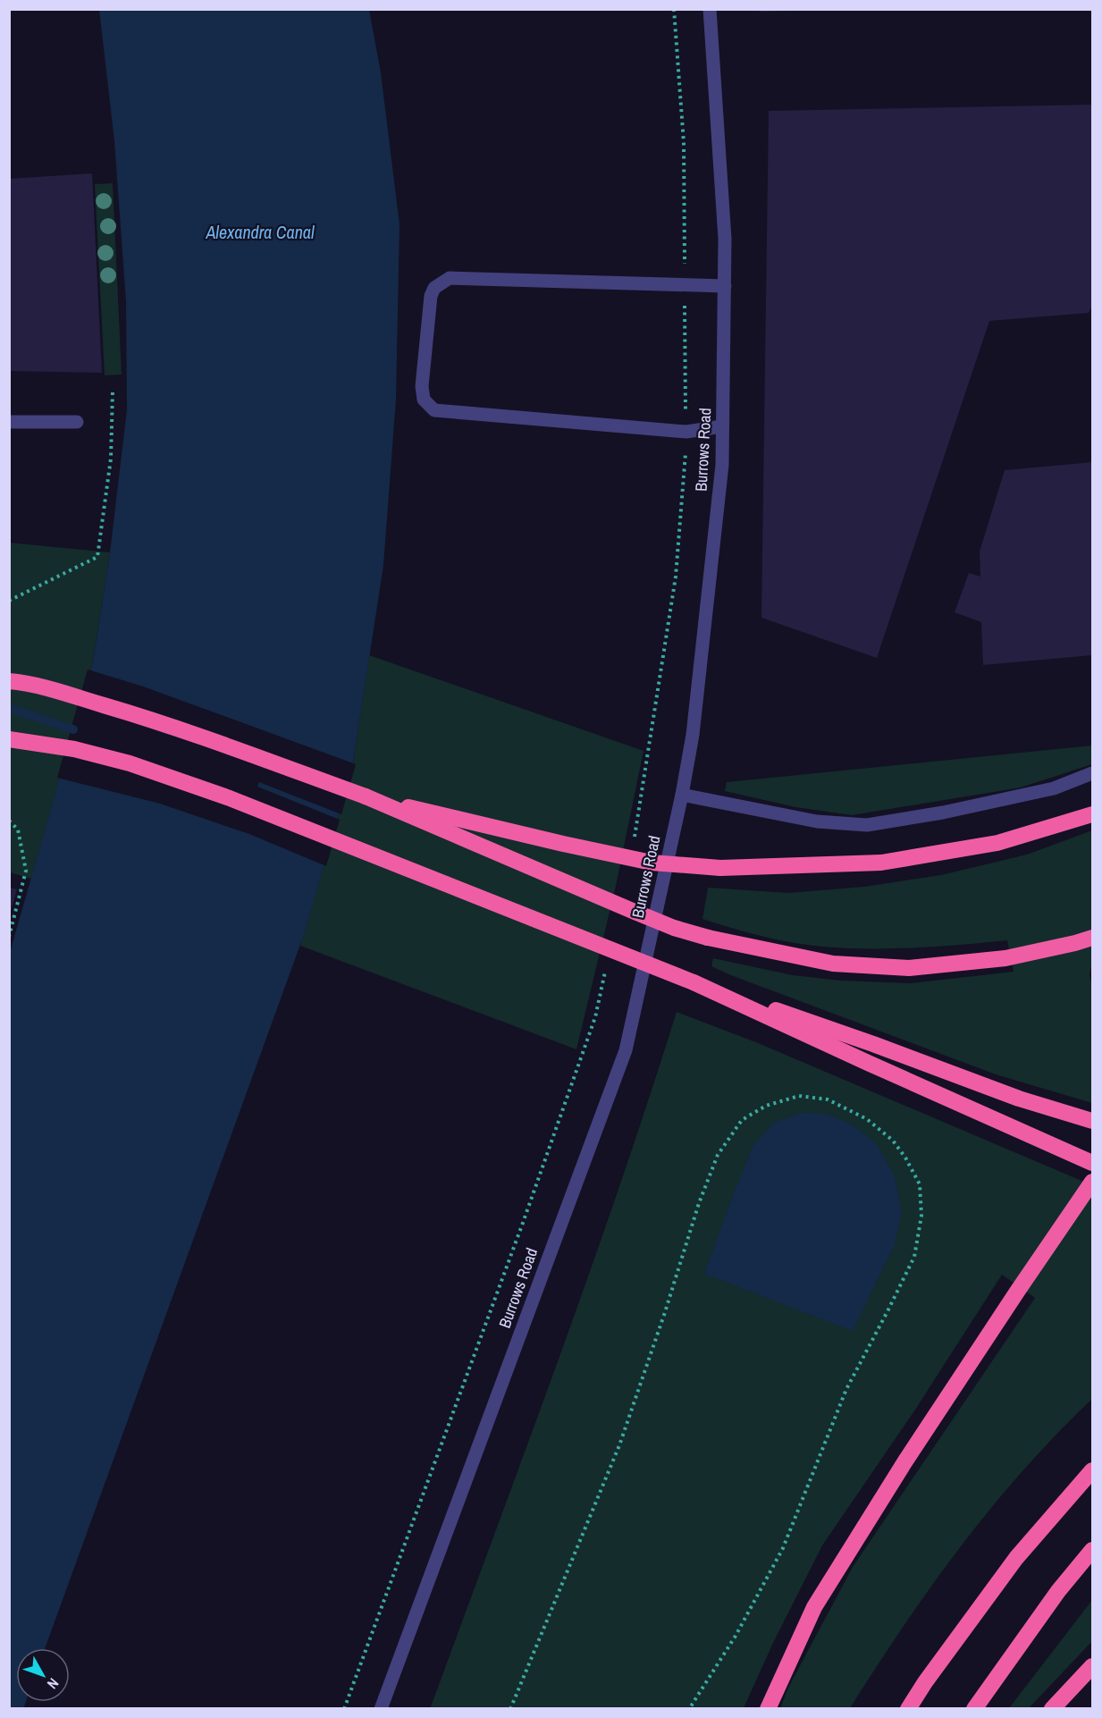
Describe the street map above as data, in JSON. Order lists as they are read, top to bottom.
{
  "streets": {
    "street": ["Burrows Road"]
  },
  "water": ["Alexandra Canal"],
  "north": "bottom right"
}
